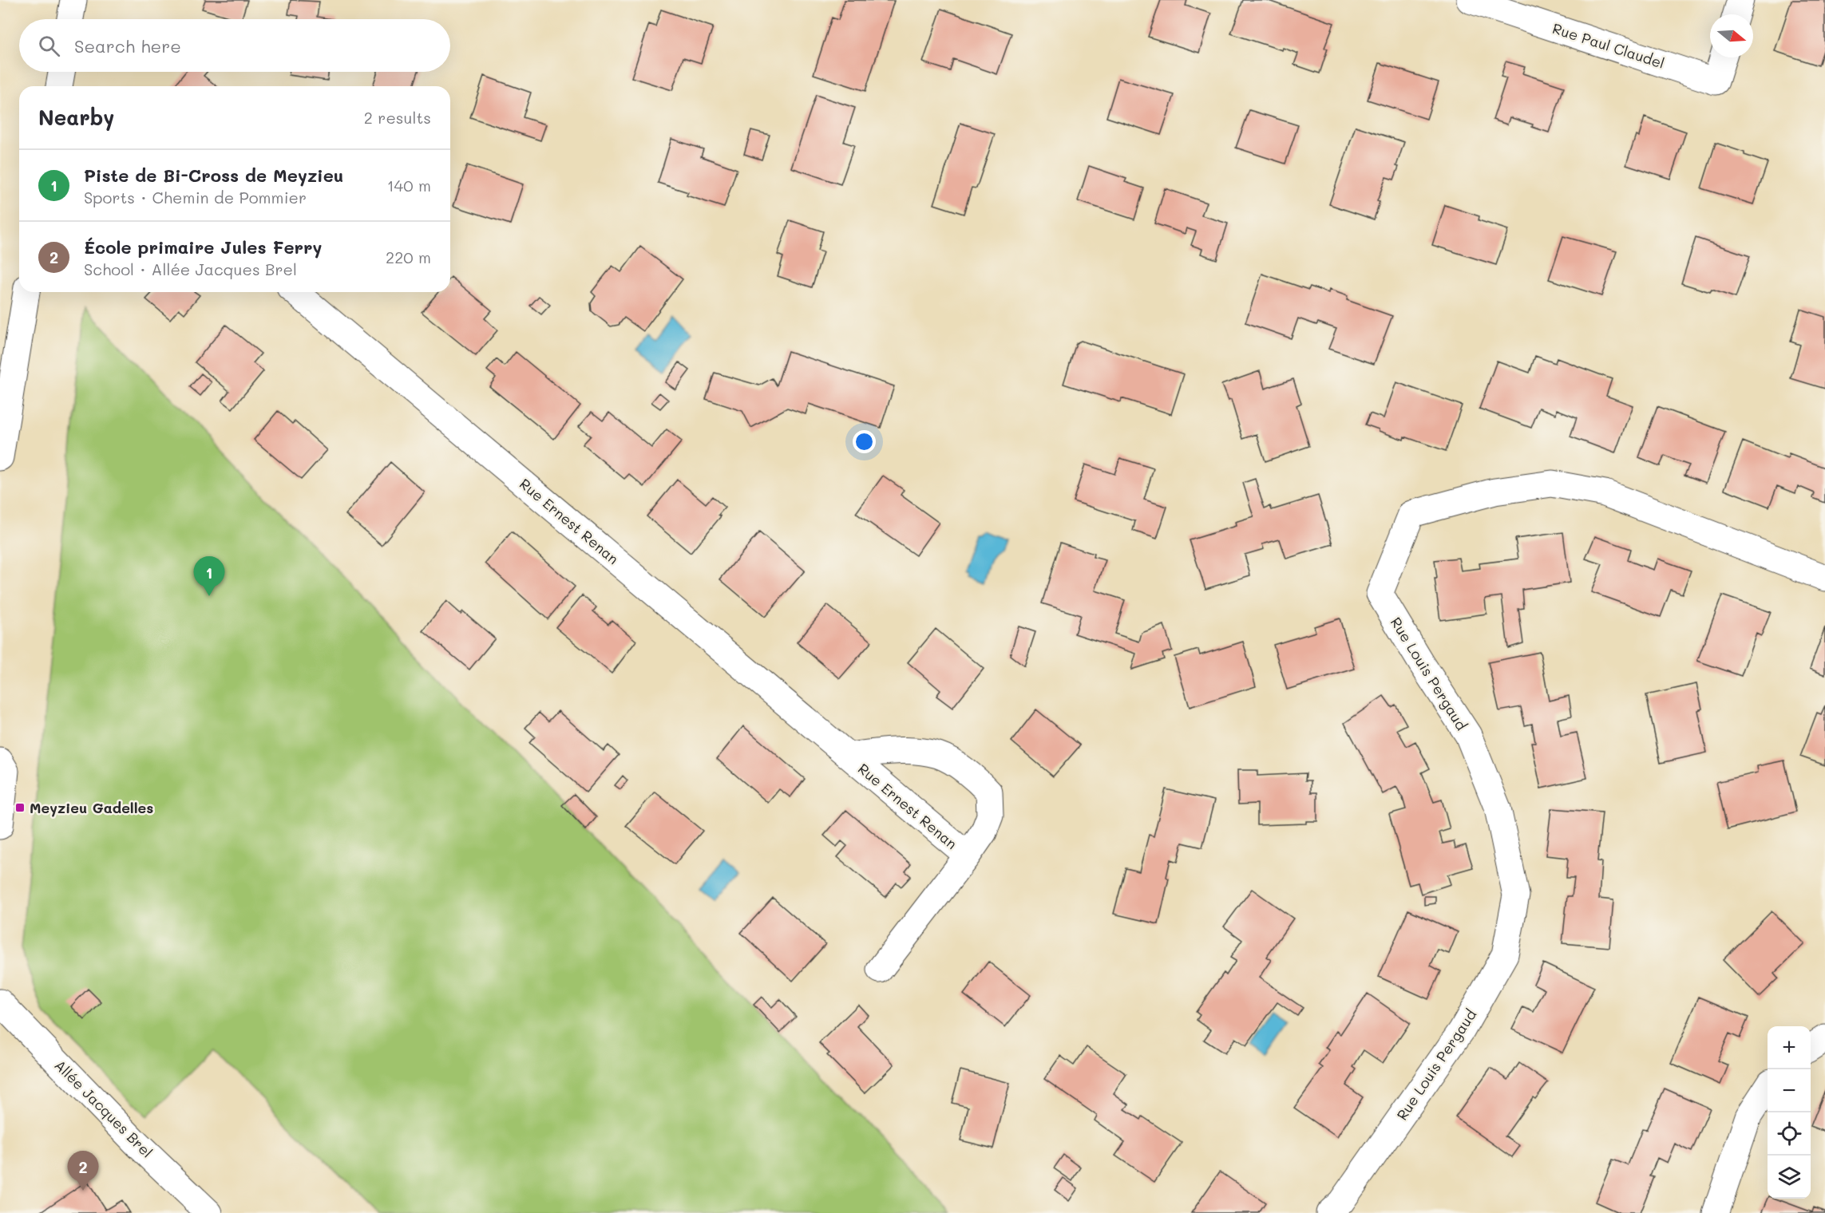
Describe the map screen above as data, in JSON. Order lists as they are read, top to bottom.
{
  "streets": {
    "street": [
      "Rue Paul Claudel",
      "Rue Ernest Renan",
      "Rue Louis Pergaud",
      "Allée Jacques Brel"
    ]
  },
  "places": {
    "transit": ["Meyzieu Gadelles"]
  },
  "north": "right",
  "page": {
    "search": "Search here",
    "heading": ["Nearby", "2 results"],
    "list": [
      {
        "mark": "1",
        "name": "Piste de Bi-Cross de Meyzieu",
        "note": "Sports · Chemin de Pommier",
        "value": "140 m"
      },
      {
        "mark": "2",
        "name": "École primaire Jules Ferry",
        "note": "School · Allée Jacques Brel",
        "value": "220 m"
      }
    ],
    "pins": ["1", "2"],
    "map_buttons": ["+", "−"]
  }
}
